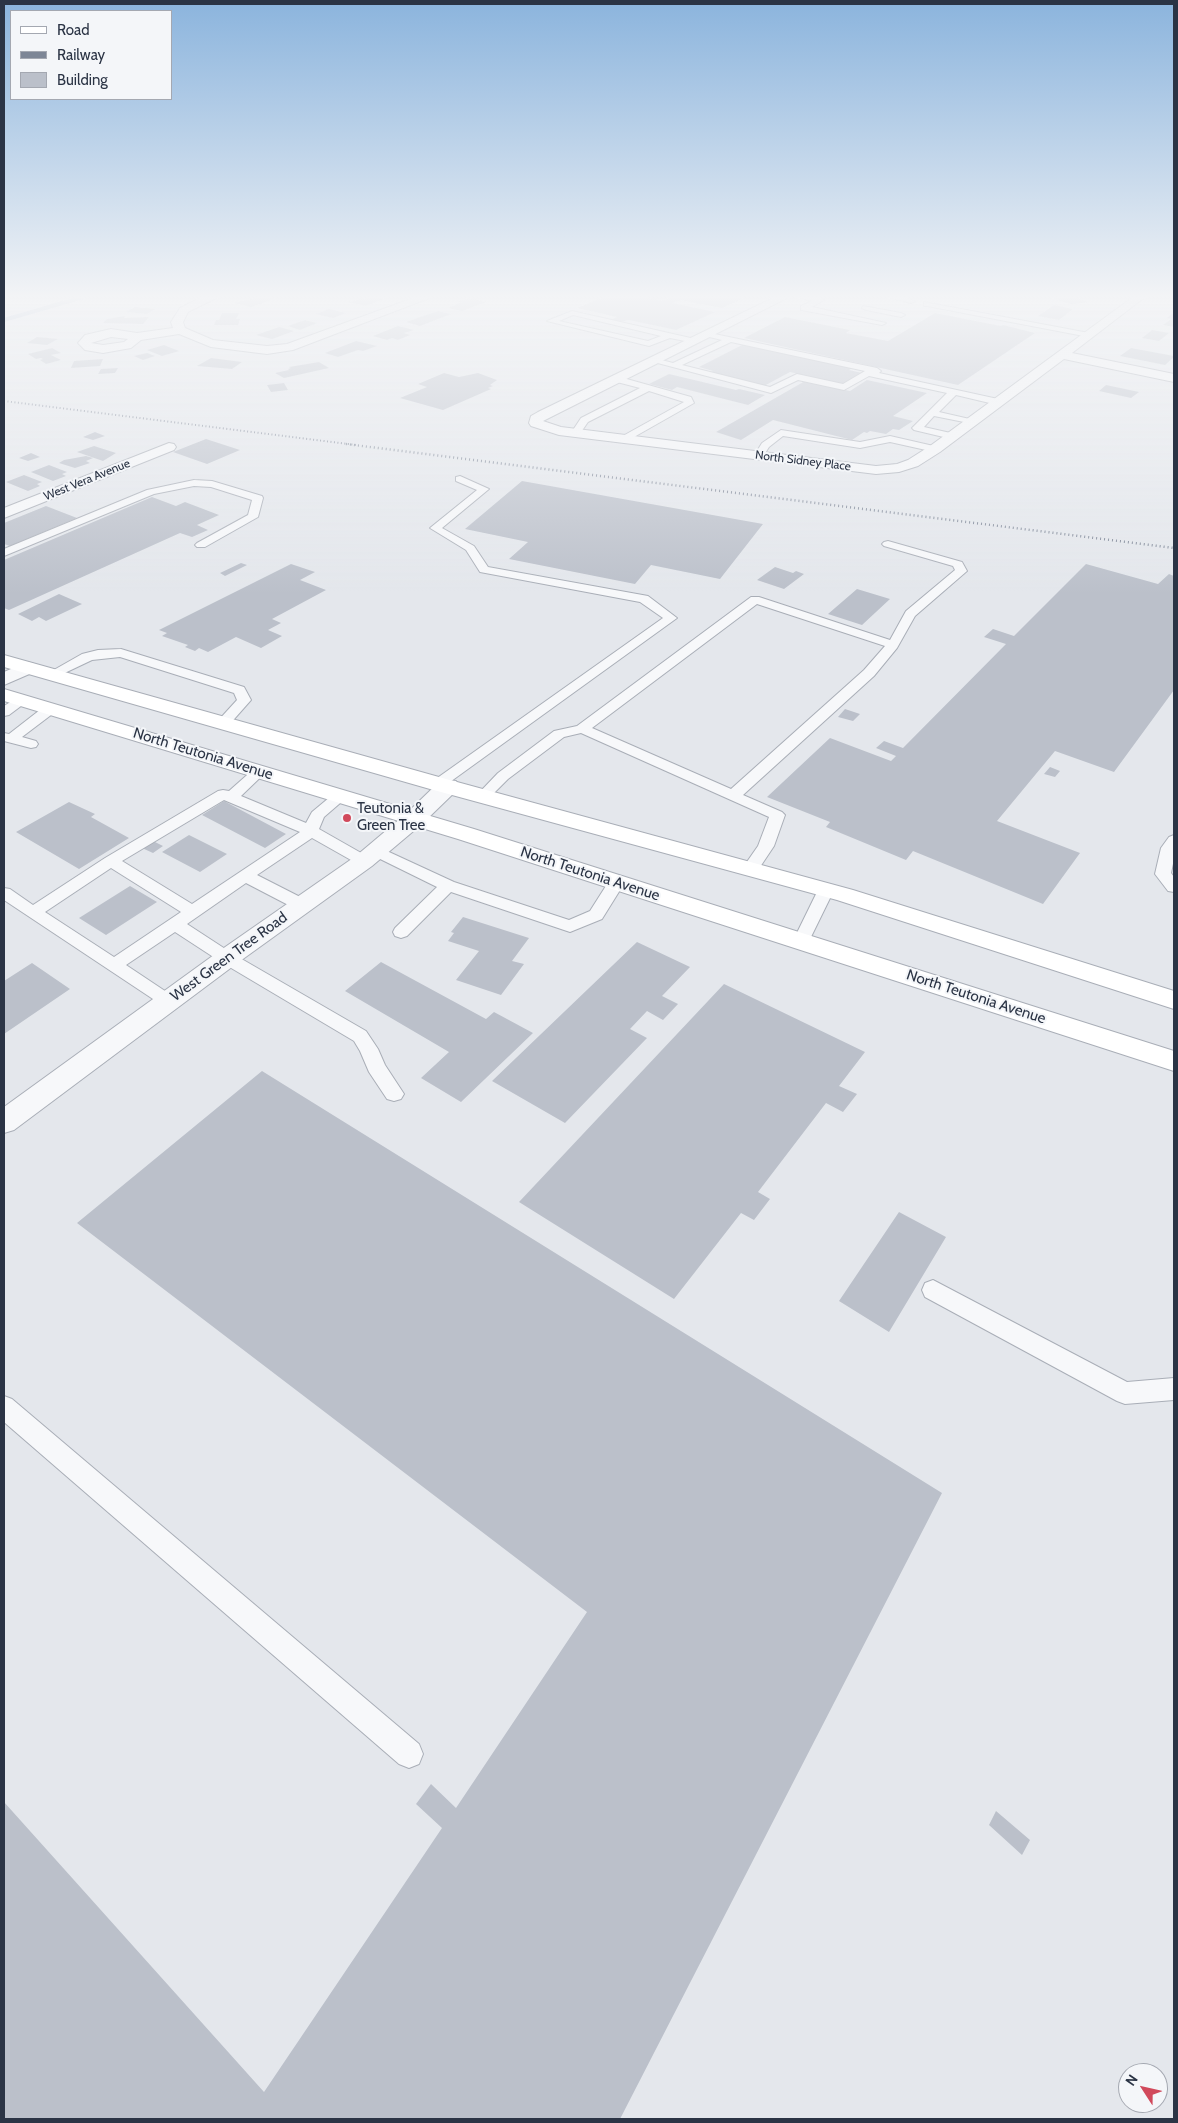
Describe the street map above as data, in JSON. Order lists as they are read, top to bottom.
{
  "streets": {
    "main road": ["North Teutonia Avenue"],
    "street": ["North Sidney Place", "West Vera Avenue", "West Green Tree Road"]
  },
  "crossings": [
    ["North Teutonia Avenue", "West Green Tree Road"]
  ],
  "places": ["Teutonia & Green Tree"],
  "legend": ["Road", "Railway", "Building"],
  "north": "top left"
}
